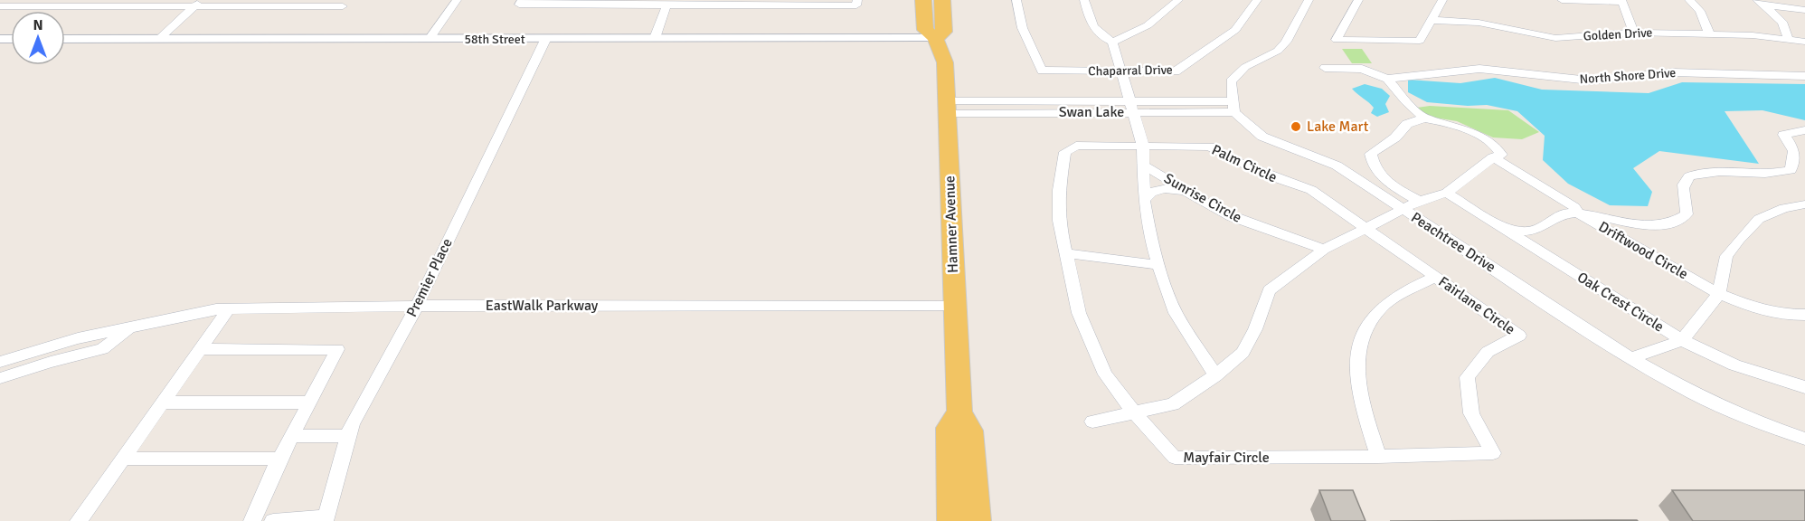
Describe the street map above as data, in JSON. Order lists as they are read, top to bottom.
{
  "streets": {
    "main road": ["Hamner Avenue"],
    "street": [
      "Golden Drive",
      "58th Street",
      "Chaparral Drive",
      "North Shore Drive",
      "Swan Lake",
      "Palm Circle",
      "Sunrise Circle",
      "Peachtree Drive",
      "Driftwood Circle",
      "Premier Place",
      "Oak Crest Circle",
      "EastWalk Parkway",
      "Fairlane Circle",
      "Mayfair Circle"
    ]
  },
  "crossings": [
    ["58th Street", "Hamner Avenue"],
    ["58th Street", "Premier Place"],
    ["Swan Lake", "Hamner Avenue"],
    ["Swan Lake", "Peachtree Drive"],
    ["Palm Circle", "Fairlane Circle"],
    ["Palm Circle", "Mayfair Circle"],
    ["Hamner Avenue", "EastWalk Parkway"],
    ["Premier Place", "EastWalk Parkway"],
    ["Fairlane Circle", "Mayfair Circle"]
  ],
  "places": ["Lake Mart"],
  "north": "top"
}
